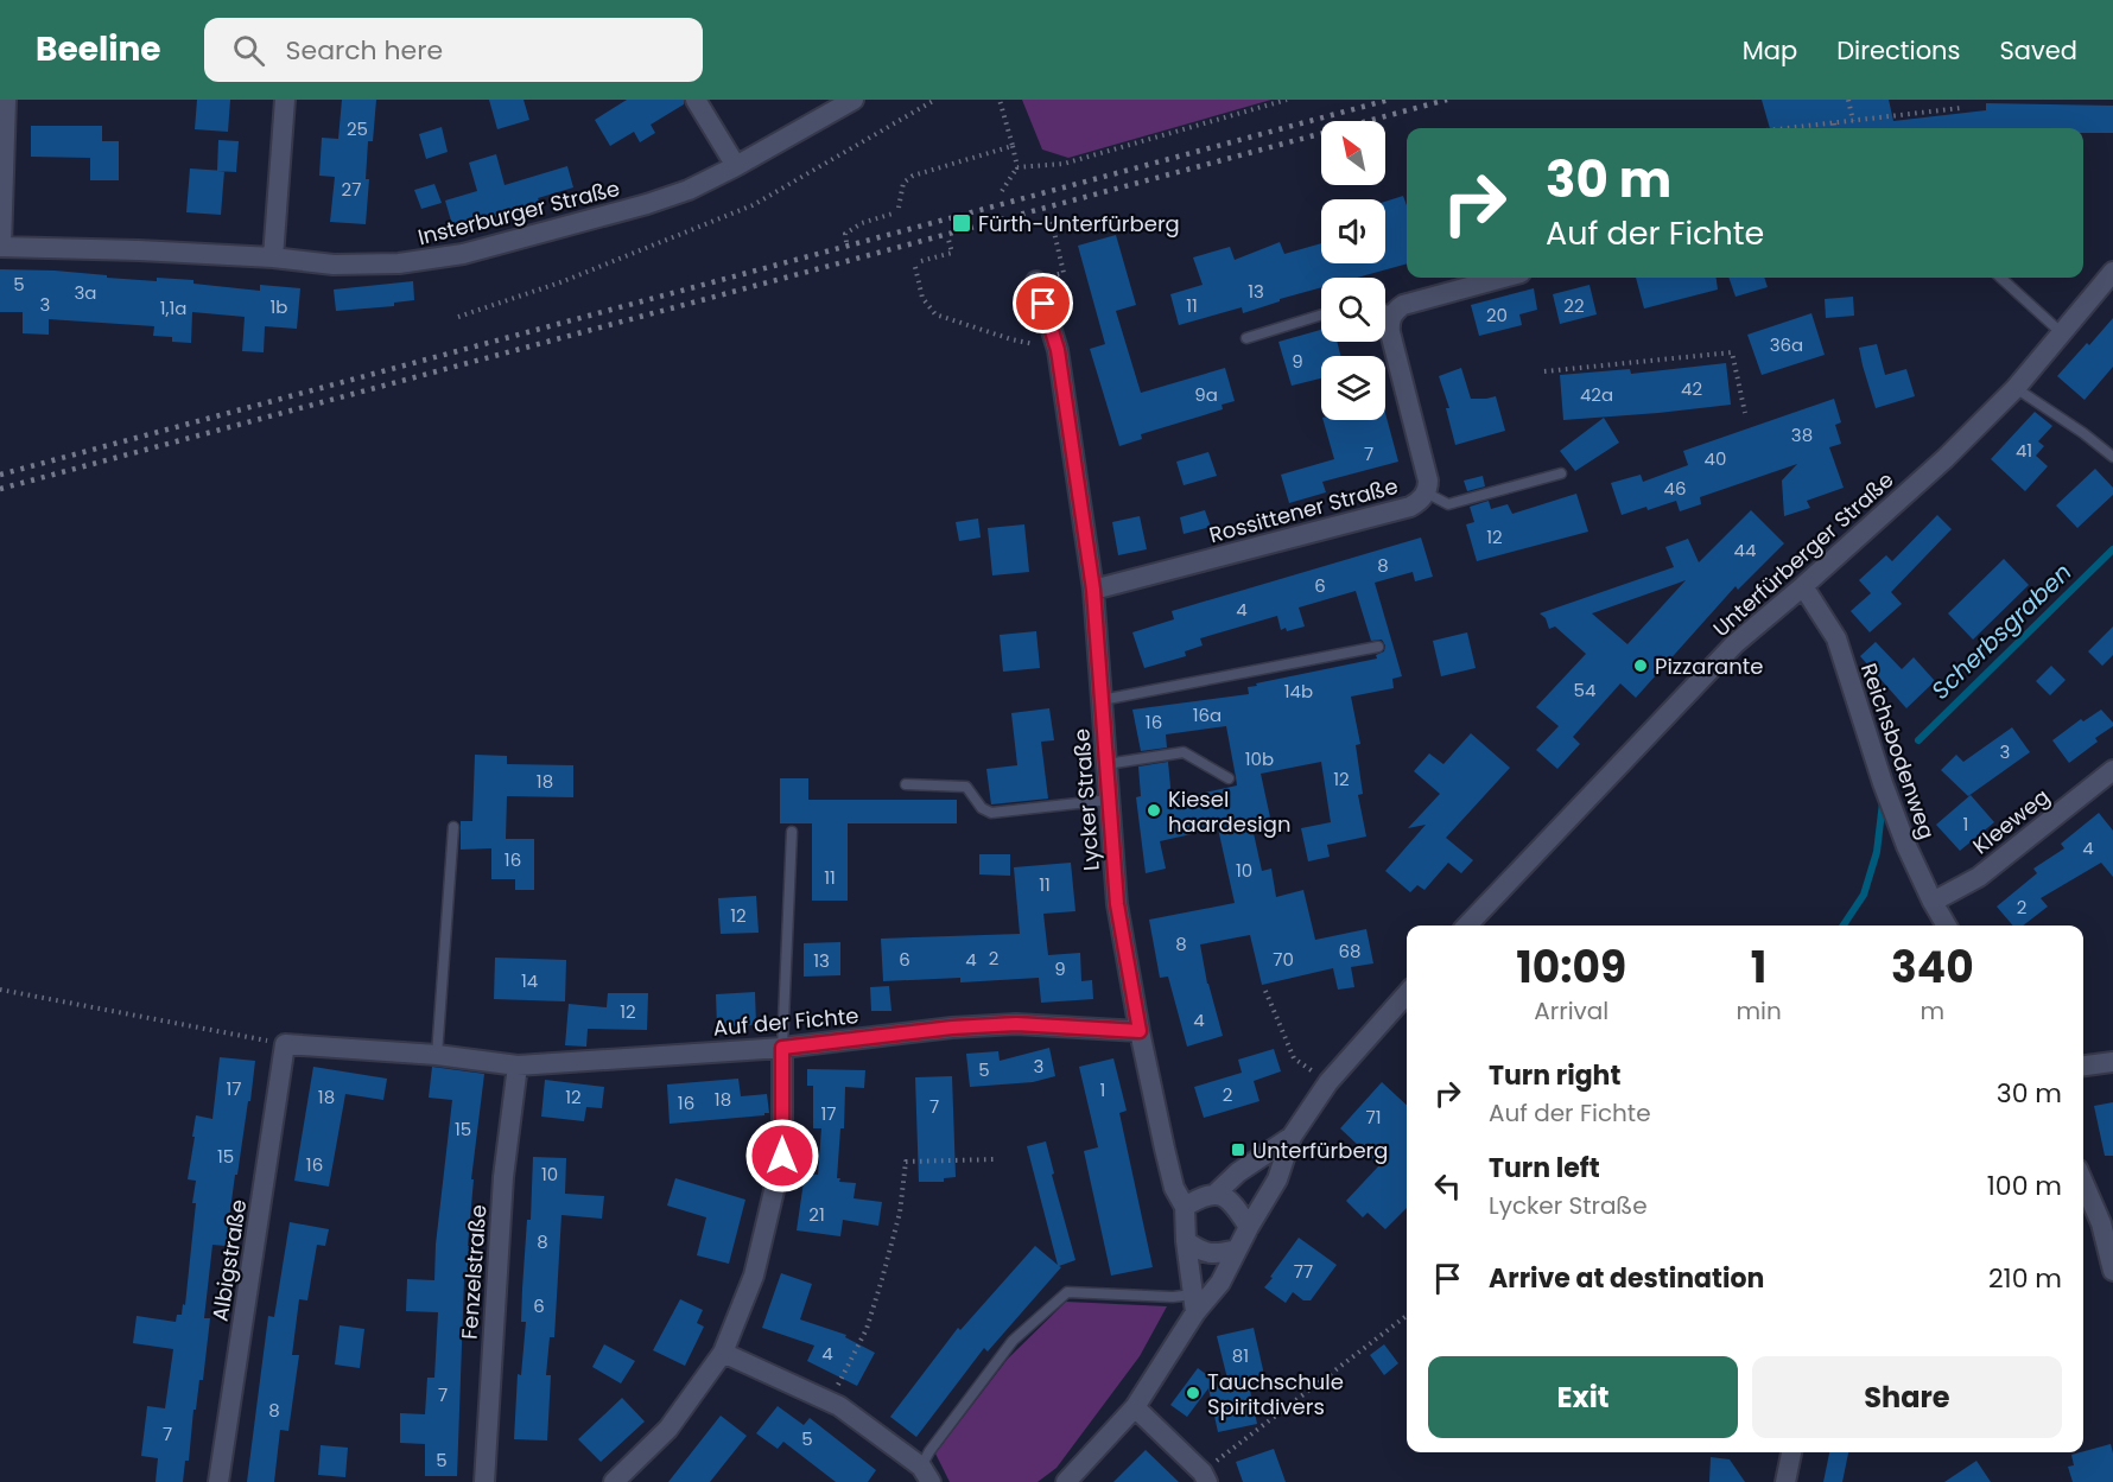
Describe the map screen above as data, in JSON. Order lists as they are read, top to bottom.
{
  "streets": {
    "street": [
      "Insterburger Straße",
      "Rossittener Straße",
      "Unterfürberger Straße",
      "Reichsbodenweg",
      "Lycker Straße",
      "Kleeweg",
      "Auf der Fichte",
      "Albigstraße",
      "Fenzelstraße"
    ]
  },
  "crossings": [
    ["Rossittener Straße", "Lycker Straße"],
    ["Unterfürberger Straße", "Reichsbodenweg"],
    ["Reichsbodenweg", "Kleeweg"],
    ["Lycker Straße", "Auf der Fichte"],
    ["Auf der Fichte", "Albigstraße"],
    ["Auf der Fichte", "Fenzelstraße"]
  ],
  "water": ["Scherbsgraben"],
  "places": {
    "transit": ["Fürth-Unterfürberg", "Unterfürberg"],
    "other": ["Pizzarante", "Kiesel haardesign", "Tauchschule Spiritdivers"]
  },
  "house_numbers": [
    "25",
    "27",
    "5",
    "13",
    "3a",
    "3",
    "11",
    "22",
    "1b",
    "1,1a",
    "20",
    "36a",
    "9",
    "42",
    "9a",
    "42a",
    "38",
    "41",
    "7",
    "40",
    "46",
    "12",
    "44",
    "8",
    "6",
    "4",
    "54",
    "14b",
    "16a",
    "16",
    "3",
    "10b",
    "12",
    "18",
    "1",
    "4",
    "16",
    "10",
    "11",
    "11",
    "2",
    "12",
    "8",
    "68",
    "2",
    "6",
    "4",
    "70",
    "13",
    "9",
    "14",
    "12",
    "4",
    "3",
    "5",
    "17",
    "1",
    "2",
    "18",
    "12",
    "18",
    "16",
    "7",
    "17",
    "71",
    "15",
    "15",
    "16",
    "10",
    "21",
    "8",
    "77",
    "6",
    "4",
    "81",
    "7",
    "8",
    "7",
    "5",
    "5"
  ],
  "north": "top left",
  "page": {
    "header": "Beeline",
    "search": "Search here",
    "nav": ["Map", "Directions", "Saved"],
    "turn": ["30 m", "Auf der Fichte"],
    "eta": [
      "10:09",
      "Arrival",
      "1",
      "min",
      "340",
      "m"
    ],
    "list": [
      {
        "name": "Turn right",
        "note": "Auf der Fichte",
        "value": "30 m"
      },
      {
        "name": "Turn left",
        "note": "Lycker Straße",
        "value": "100 m"
      },
      {
        "name": "Arrive at destination",
        "value": "210 m"
      }
    ],
    "buttons": ["Exit", "Share"]
  }
}
